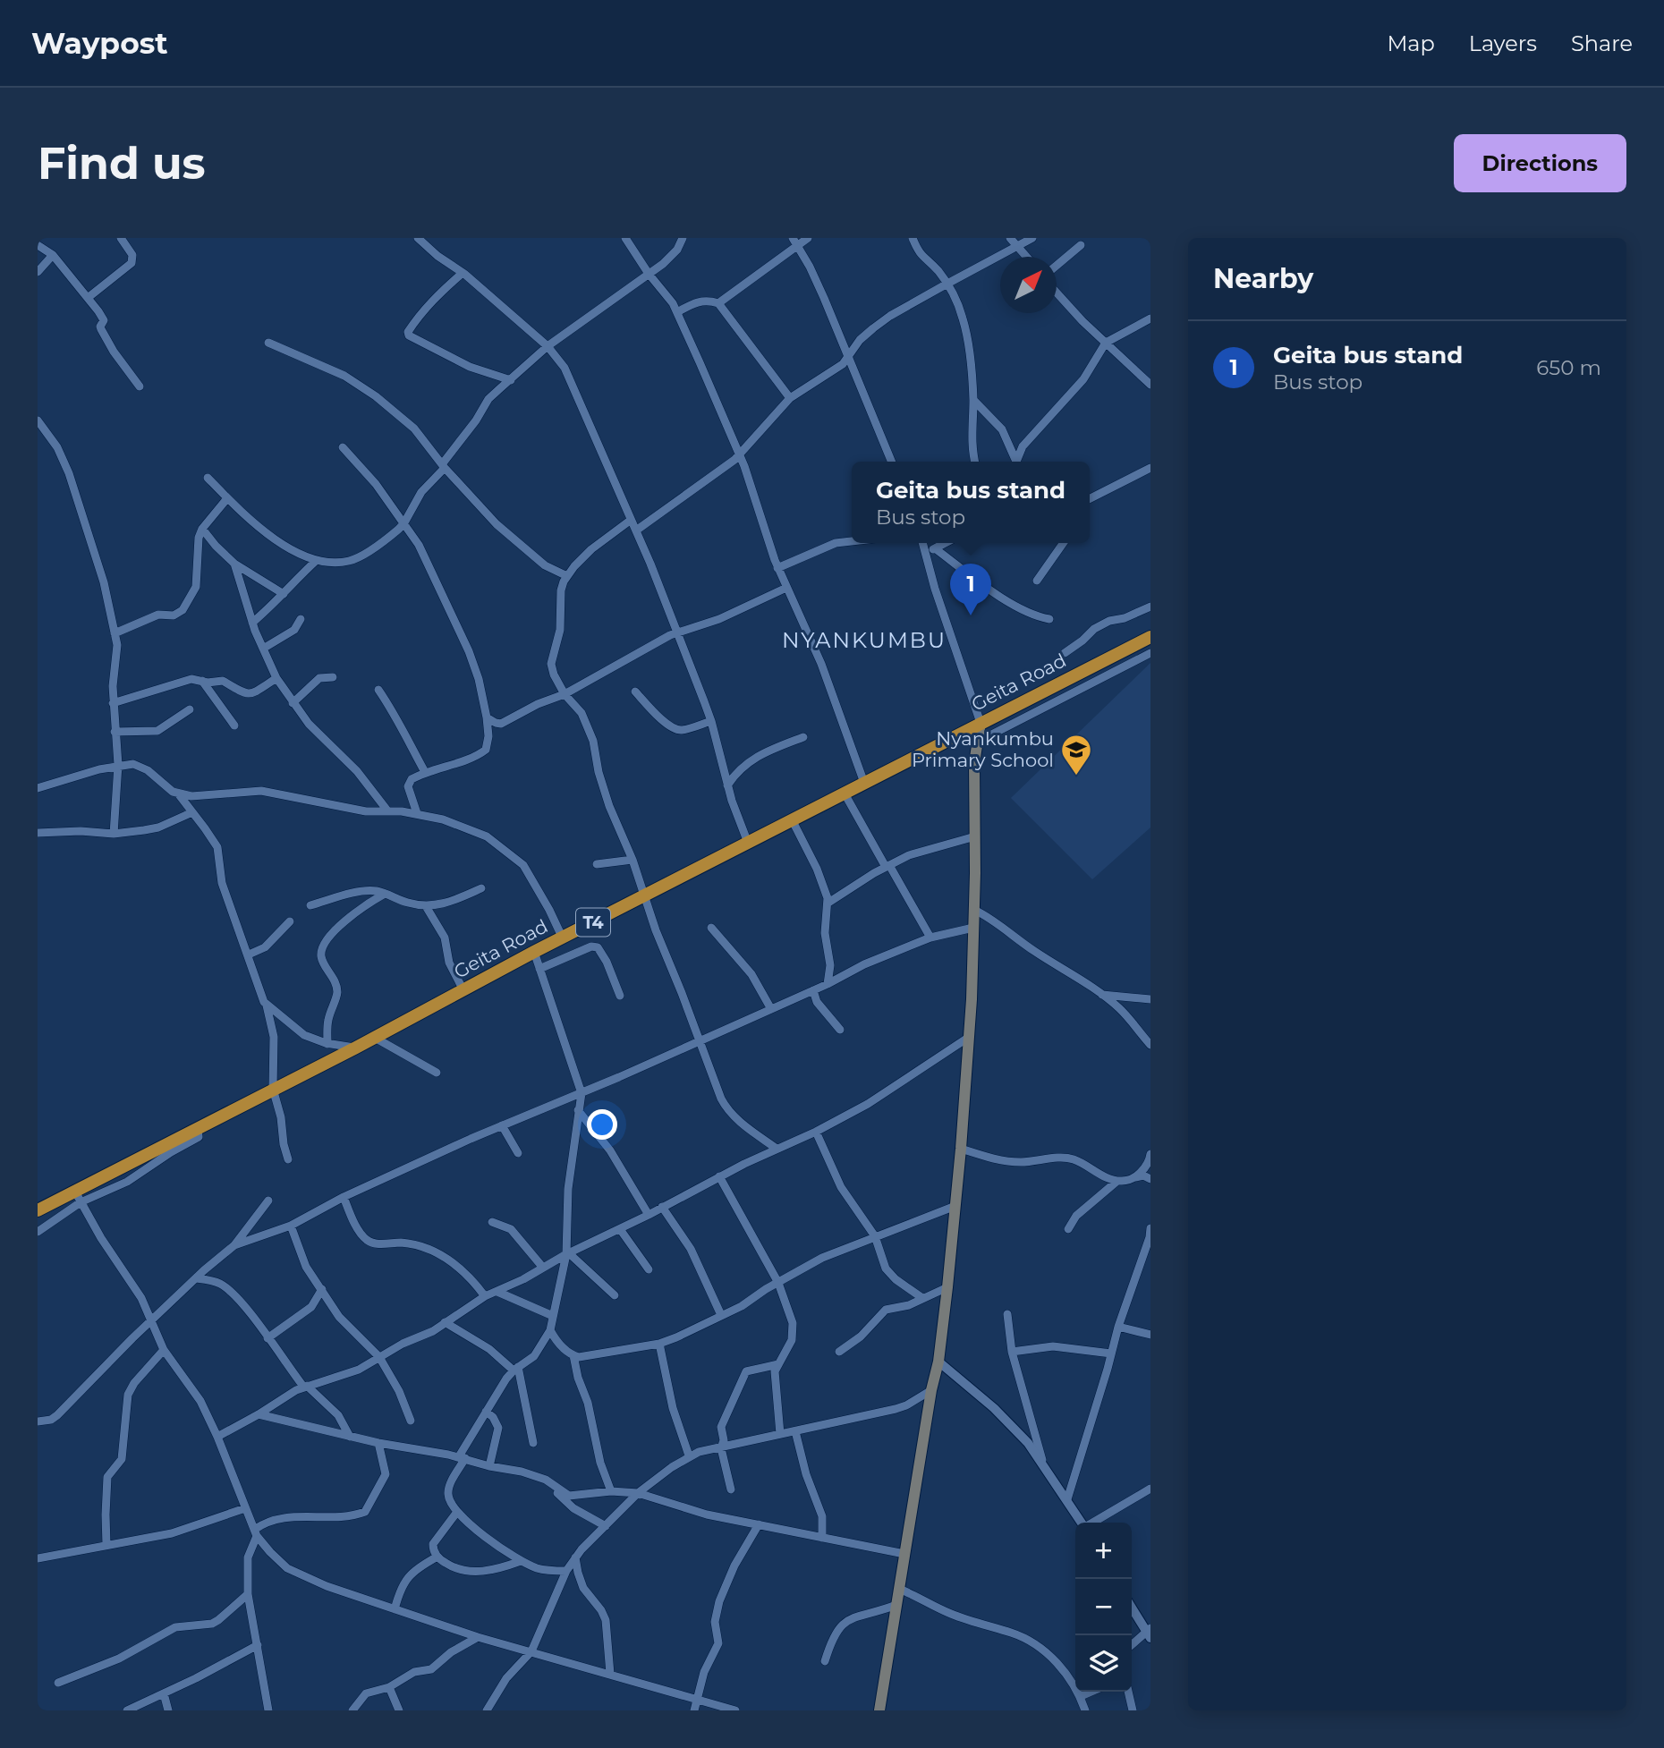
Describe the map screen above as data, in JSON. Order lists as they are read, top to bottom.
{
  "streets": {
    "highway": ["Geita Road", "T4"]
  },
  "districts": ["NYANKUMBU"],
  "places": {
    "school or university": ["Nyankumbu Primary School"]
  },
  "north": "top right",
  "page": {
    "header": "Waypost",
    "nav": ["Map", "Layers", "Share"],
    "buttons": "Directions",
    "title": "Find us",
    "heading": "Nearby",
    "list": [
      {
        "mark": "1",
        "name": "Geita bus stand",
        "note": "Bus stop",
        "value": "650 m"
      }
    ],
    "popup": ["Geita bus stand", "Bus stop"],
    "pins": "1",
    "map_buttons": ["+", "−"]
  }
}
